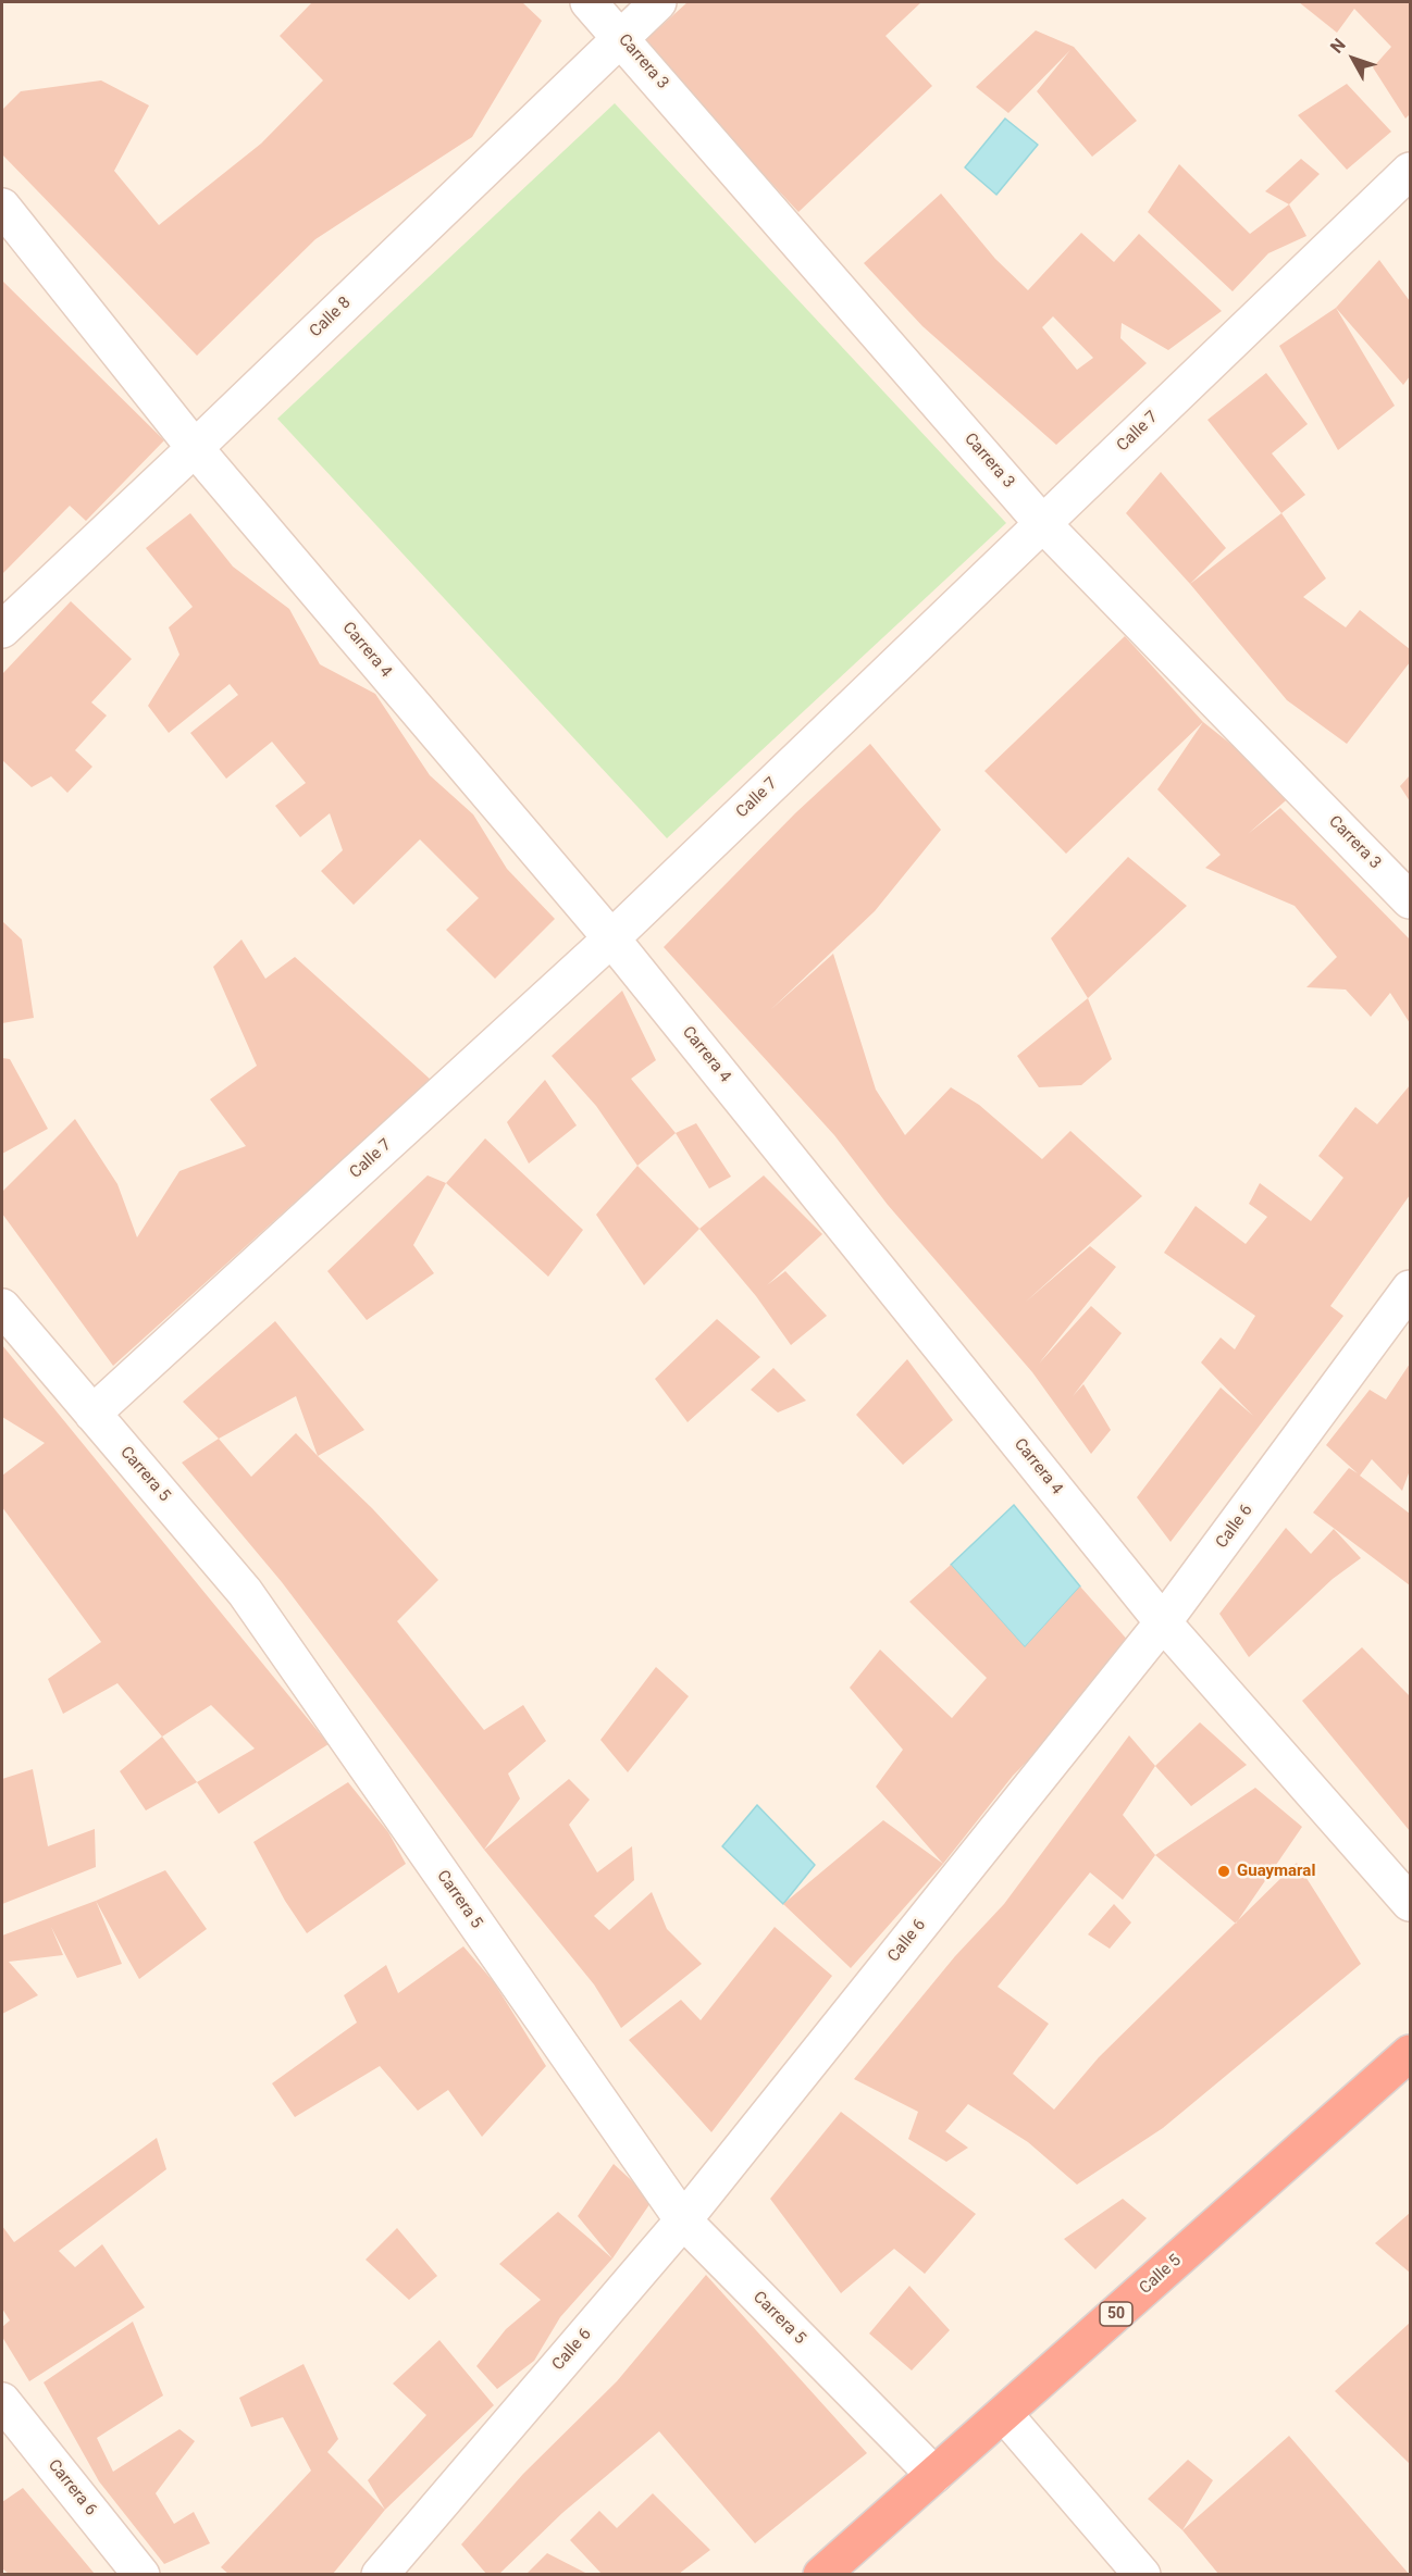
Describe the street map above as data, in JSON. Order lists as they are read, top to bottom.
{
  "streets": {
    "highway": ["Calle 5", "50"],
    "street": [
      "Carrera 3",
      "Calle 8",
      "Calle 7",
      "Carrera 4",
      "Carrera 5",
      "Calle 6",
      "Carrera 6"
    ]
  },
  "crossings": [
    ["Carrera 3", "Calle 8"],
    ["Carrera 3", "Calle 7"],
    ["Calle 8", "Carrera 4"],
    ["Calle 7", "Carrera 4"],
    ["Calle 7", "Carrera 5"],
    ["Carrera 4", "Calle 6"],
    ["Carrera 5", "Calle 6"],
    ["Carrera 5", "Calle 5"]
  ],
  "places": ["Guaymaral"],
  "north": "top left"
}
